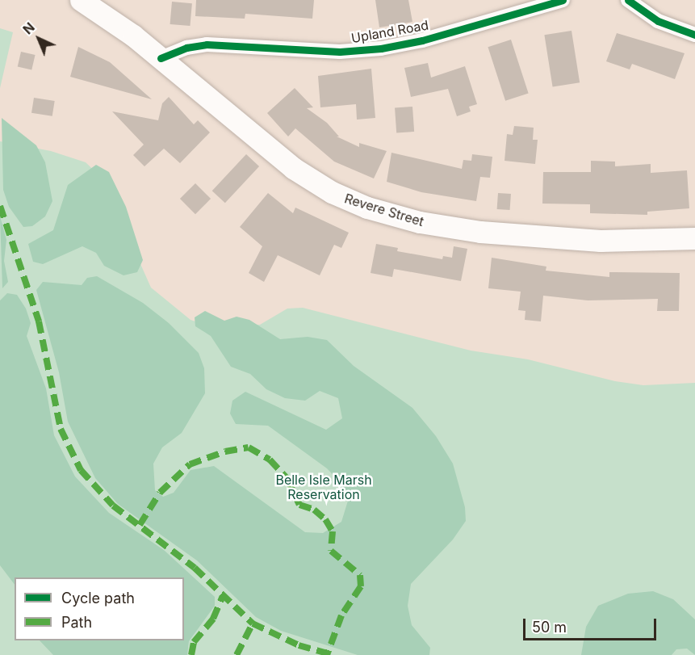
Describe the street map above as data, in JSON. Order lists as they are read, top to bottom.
{
  "streets": {
    "main road": ["Revere Street"],
    "street": ["Upland Road"]
  },
  "crossings": [
    ["Upland Road", "Revere Street"]
  ],
  "parks": ["Belle Isle Marsh Reservation"],
  "legend": ["Cycle path", "Path"],
  "scale_bar": "50 m",
  "north": "top left"
}
